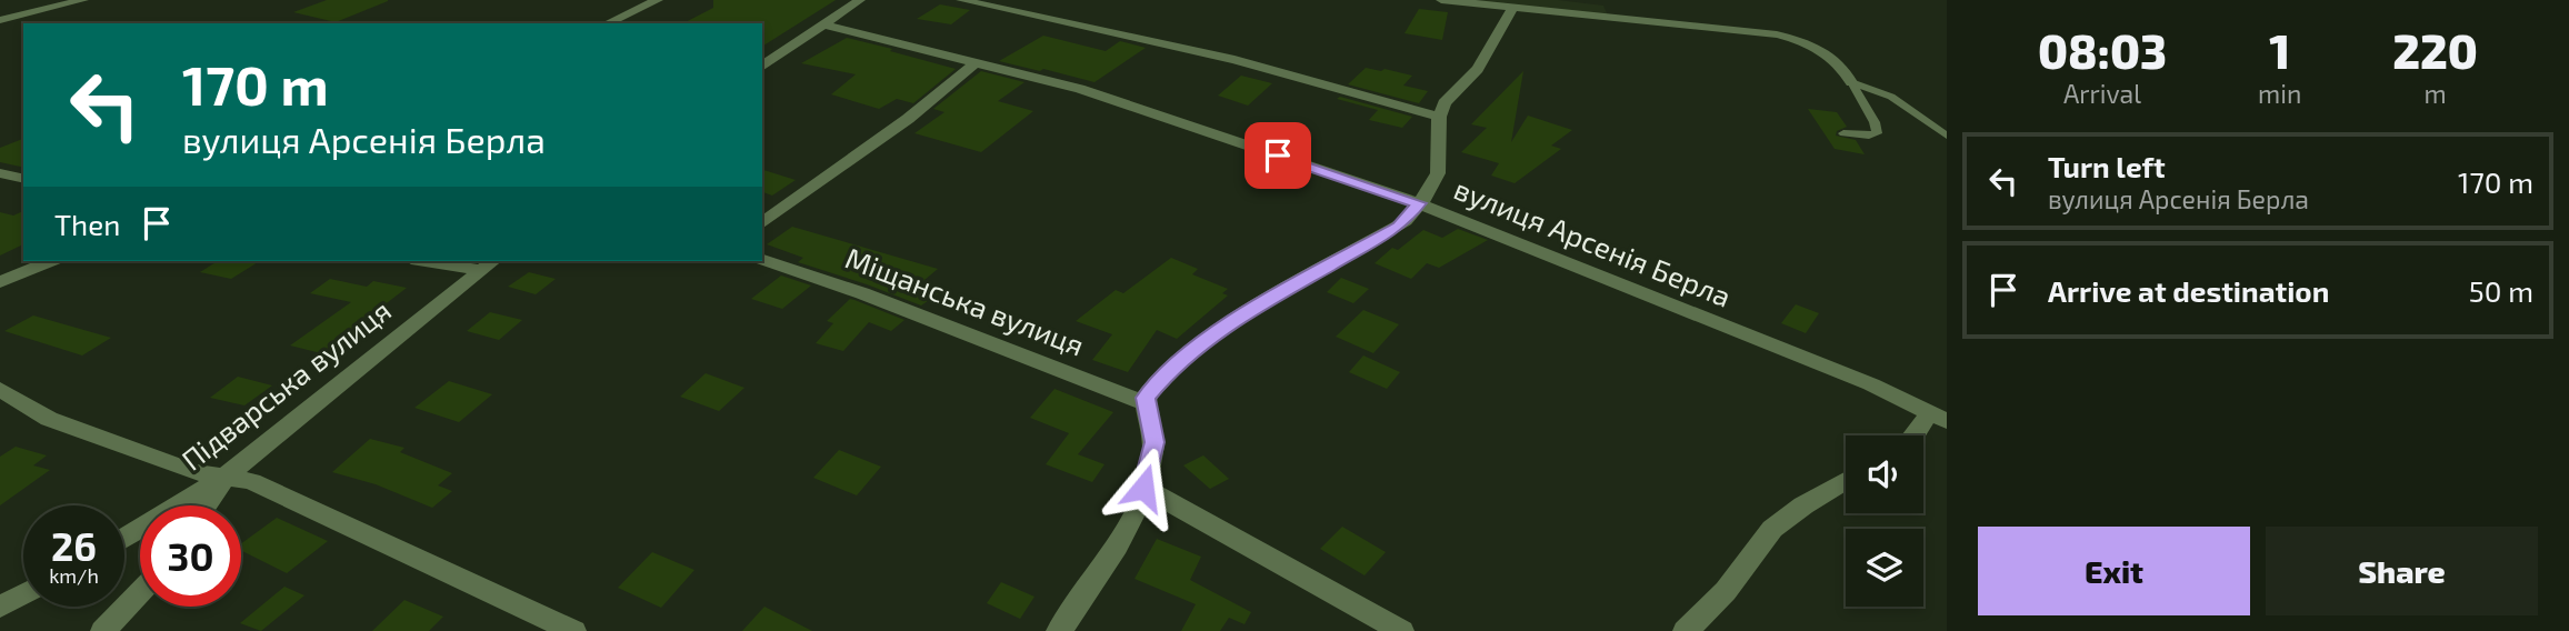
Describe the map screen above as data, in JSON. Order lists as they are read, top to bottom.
{
  "streets": {
    "street": ["вулиця Арсенія Берла", "Міщанська вулиця", "Підварська вулиця"]
  },
  "page": {
    "eta": [
      "08:03",
      "Arrival",
      "1",
      "min",
      "220",
      "m"
    ],
    "turn": ["170 m", "вулиця Арсенія Берла"],
    "list": [
      {
        "name": "Turn left",
        "note": "вулиця Арсенія Берла",
        "value": "170 m"
      },
      {
        "name": "Arrive at destination",
        "value": "50 m"
      }
    ],
    "then": "Then",
    "speed": "26 km/h",
    "limit": "30",
    "buttons": ["Exit", "Share"]
  }
}
